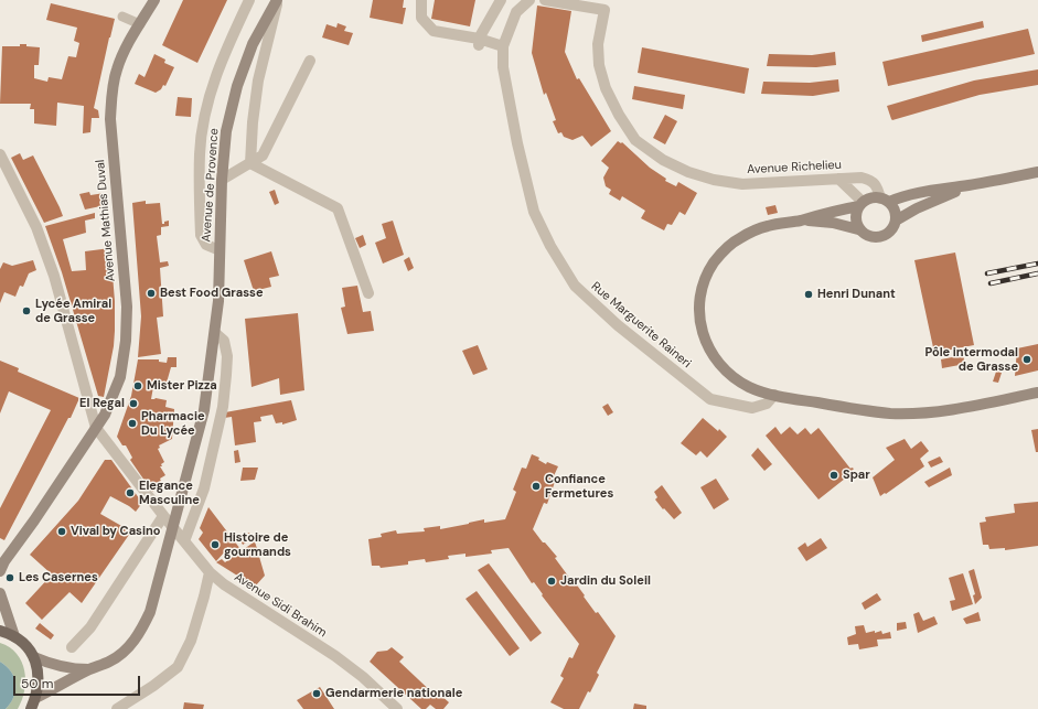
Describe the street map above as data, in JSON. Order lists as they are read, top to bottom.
{
  "streets": {
    "main road": ["Avenue de Provence", "Avenue Mathias Duval"],
    "street": ["Avenue Richelieu", "Rue Marguerite Raineri", "Avenue Sidi Brahim"]
  },
  "crossings": [
    ["Avenue Mathias Duval", "Avenue Sidi Brahim"]
  ],
  "places": [
    "Best Food Grasse",
    "Henri Dunant",
    "Lycée Amiral de Grasse",
    "Pôle intermodal de Grasse",
    "Mister Pizza",
    "El Regal",
    "Pharmacie Du Lycée",
    "Spar",
    "Confiance Fermetures",
    "Elegance Masculine",
    "Vival by Casino",
    "Histoire de gourmands",
    "Les Casernes",
    "Jardin du Soleil",
    "Gendarmerie nationale"
  ],
  "scale_bar": "50 m"
}
